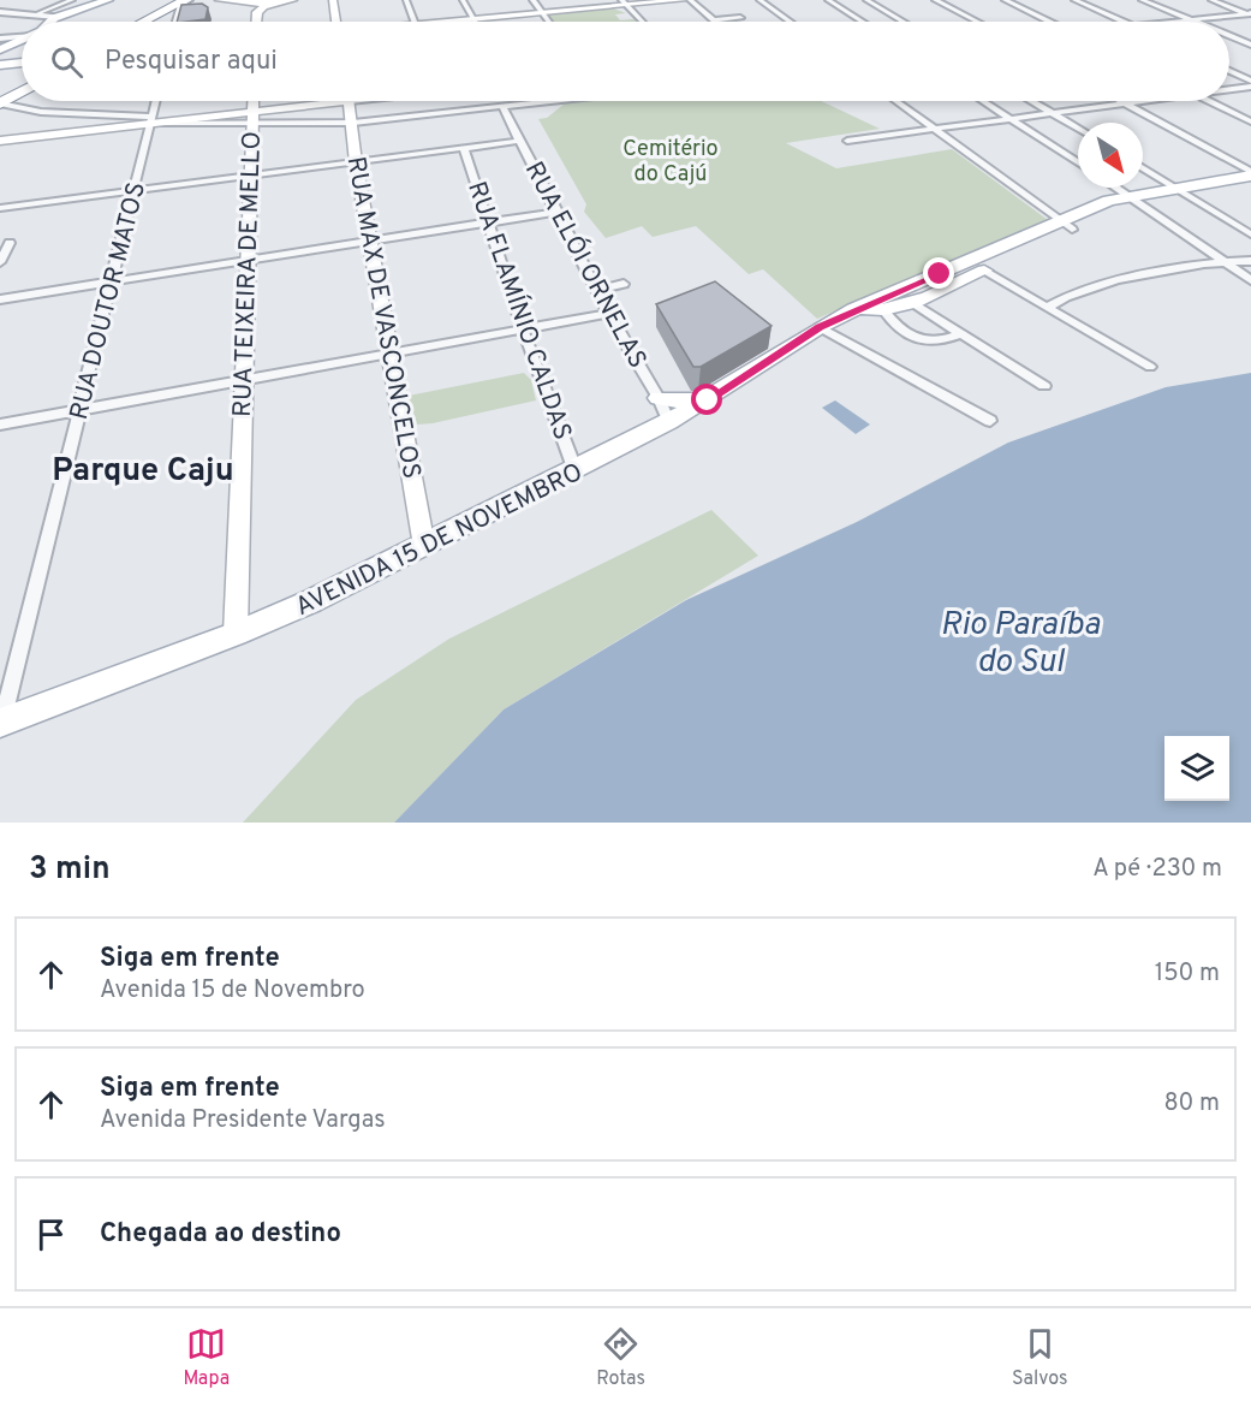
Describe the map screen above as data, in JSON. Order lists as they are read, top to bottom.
{
  "streets": {
    "main road": ["RUA TEIXEIRA DE MELLO", "RUA MAX DE VASCONCELOS", "AVENIDA 15 DE NOVEMBRO"],
    "street": ["RUA ELÓI ORNELAS", "RUA DOUTOR MATOS", "RUA FLAMÍNIO CALDAS"]
  },
  "crossings": [
    ["RUA ELÓI ORNELAS", "AVENIDA 15 DE NOVEMBRO"],
    ["RUA TEIXEIRA DE MELLO", "AVENIDA 15 DE NOVEMBRO"],
    ["RUA DOUTOR MATOS", "AVENIDA 15 DE NOVEMBRO"],
    ["RUA FLAMÍNIO CALDAS", "AVENIDA 15 DE NOVEMBRO"],
    ["RUA MAX DE VASCONCELOS", "AVENIDA 15 DE NOVEMBRO"]
  ],
  "districts": ["Parque Caju"],
  "water": ["Rio Paraíba do Sul"],
  "parks": ["Cemitério do Cajú"],
  "north": "bottom right",
  "page": {
    "search": "Pesquisar aqui",
    "heading": ["3 min", "A pé · 230 m"],
    "list": [
      ["Siga em frente", "Avenida 15 de Novembro", "150 m"],
      ["Siga em frente", "Avenida Presidente Vargas", "80 m"],
      "Chegada ao destino"
    ],
    "nav": ["Mapa", "Rotas", "Salvos"]
  }
}
